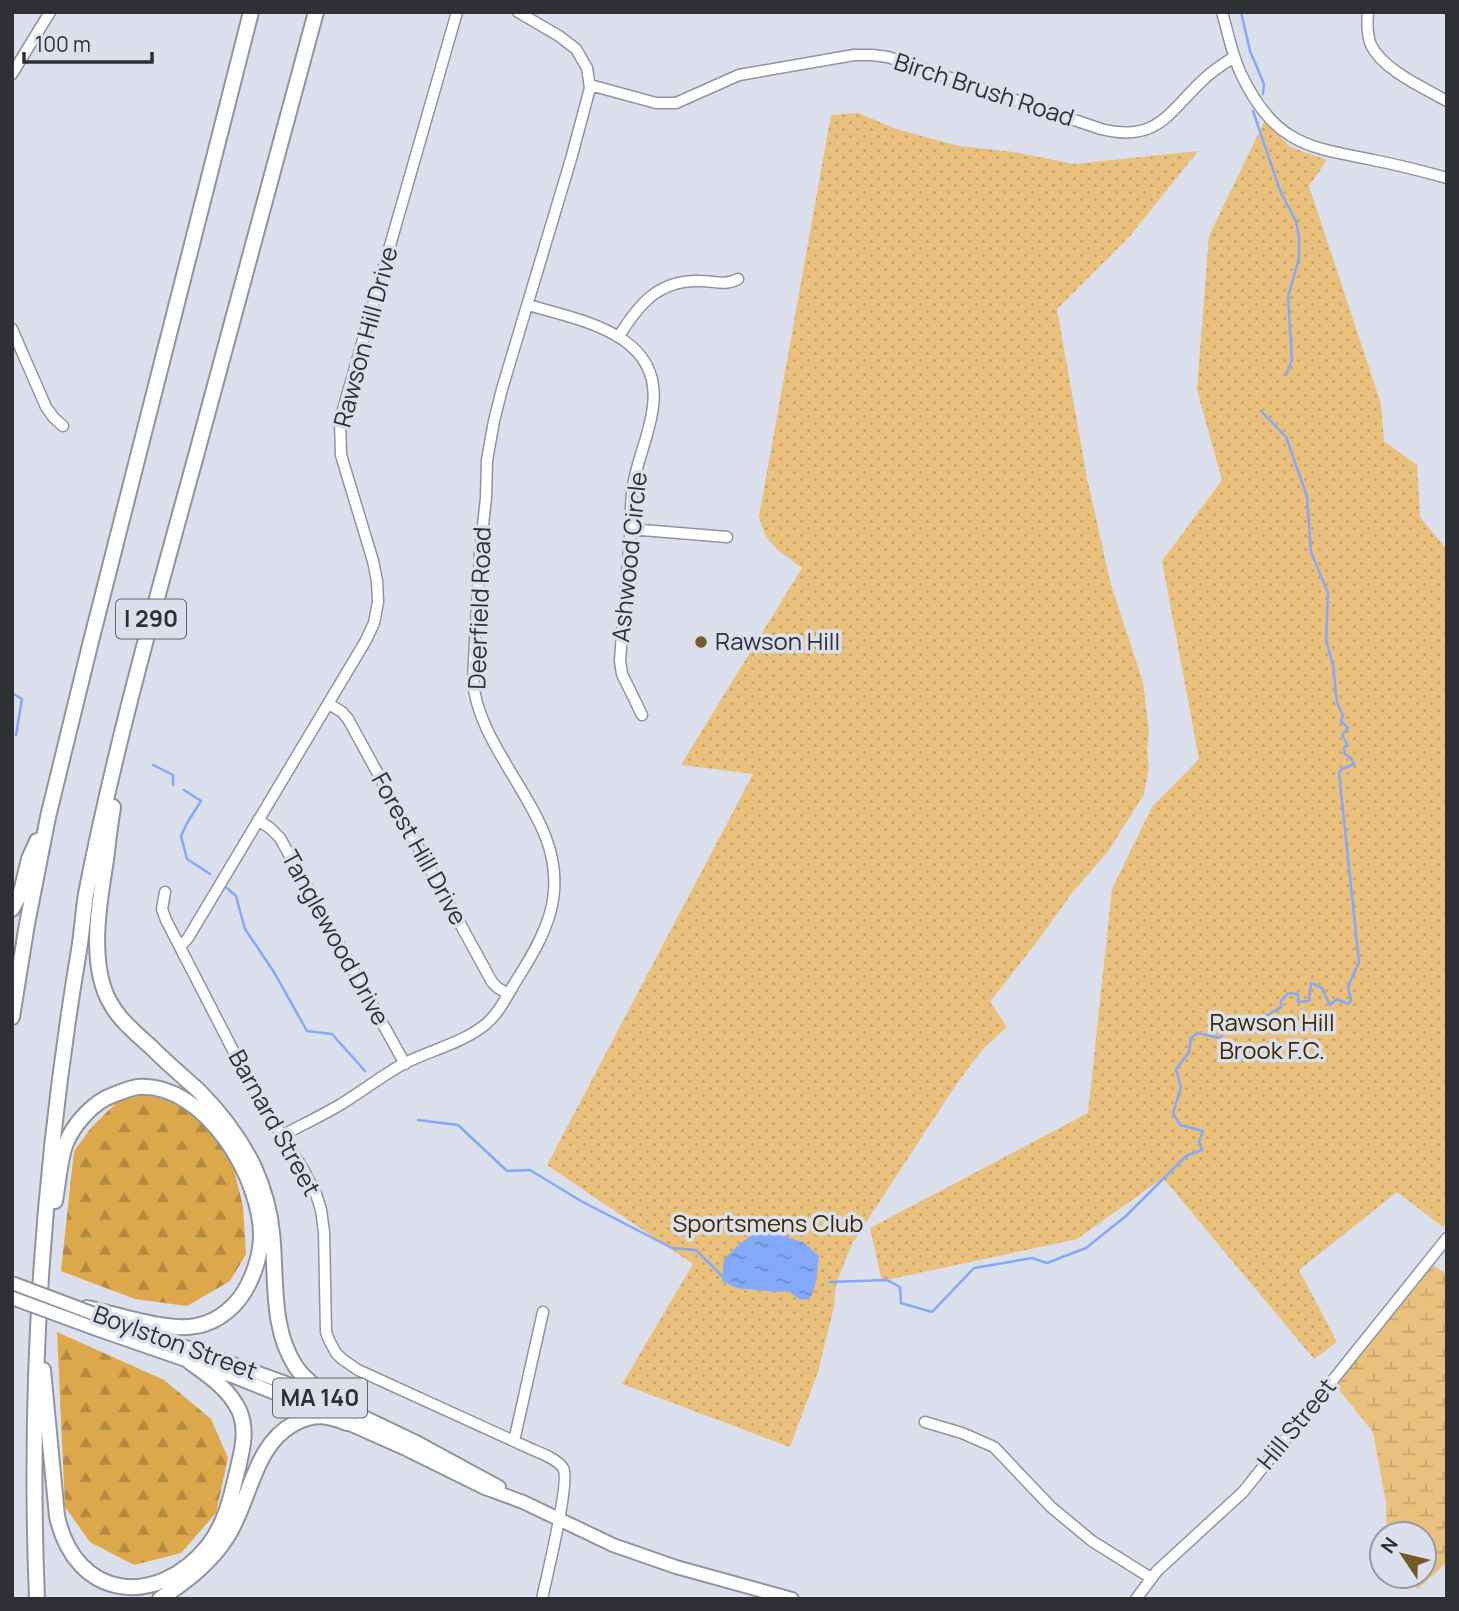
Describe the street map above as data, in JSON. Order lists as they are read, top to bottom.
{
  "streets": {
    "highway": ["I 290"],
    "main road": ["Boylston Street", "MA 140"],
    "street": [
      "Birch Brush Road",
      "Rawson Hill Drive",
      "Ashwood Circle",
      "Deerfield Road",
      "Forest Hill Drive",
      "Tanglewood Drive",
      "Barnard Street",
      "Hill Street"
    ]
  },
  "crossings": [
    ["Birch Brush Road", "Deerfield Road"],
    ["Rawson Hill Drive", "Forest Hill Drive"],
    ["Rawson Hill Drive", "Tanglewood Drive"],
    ["Rawson Hill Drive", "Barnard Street"],
    ["Ashwood Circle", "Deerfield Road"],
    ["Deerfield Road", "Forest Hill Drive"],
    ["Deerfield Road", "Tanglewood Drive"],
    ["Deerfield Road", "Barnard Street"],
    ["Barnard Street", "Boylston Street"]
  ],
  "parks": ["Rawson Hill Brook F.C.", "Sportsmens Club"],
  "places": ["Rawson Hill"],
  "scale_bar": "100 m",
  "north": "top left"
}
